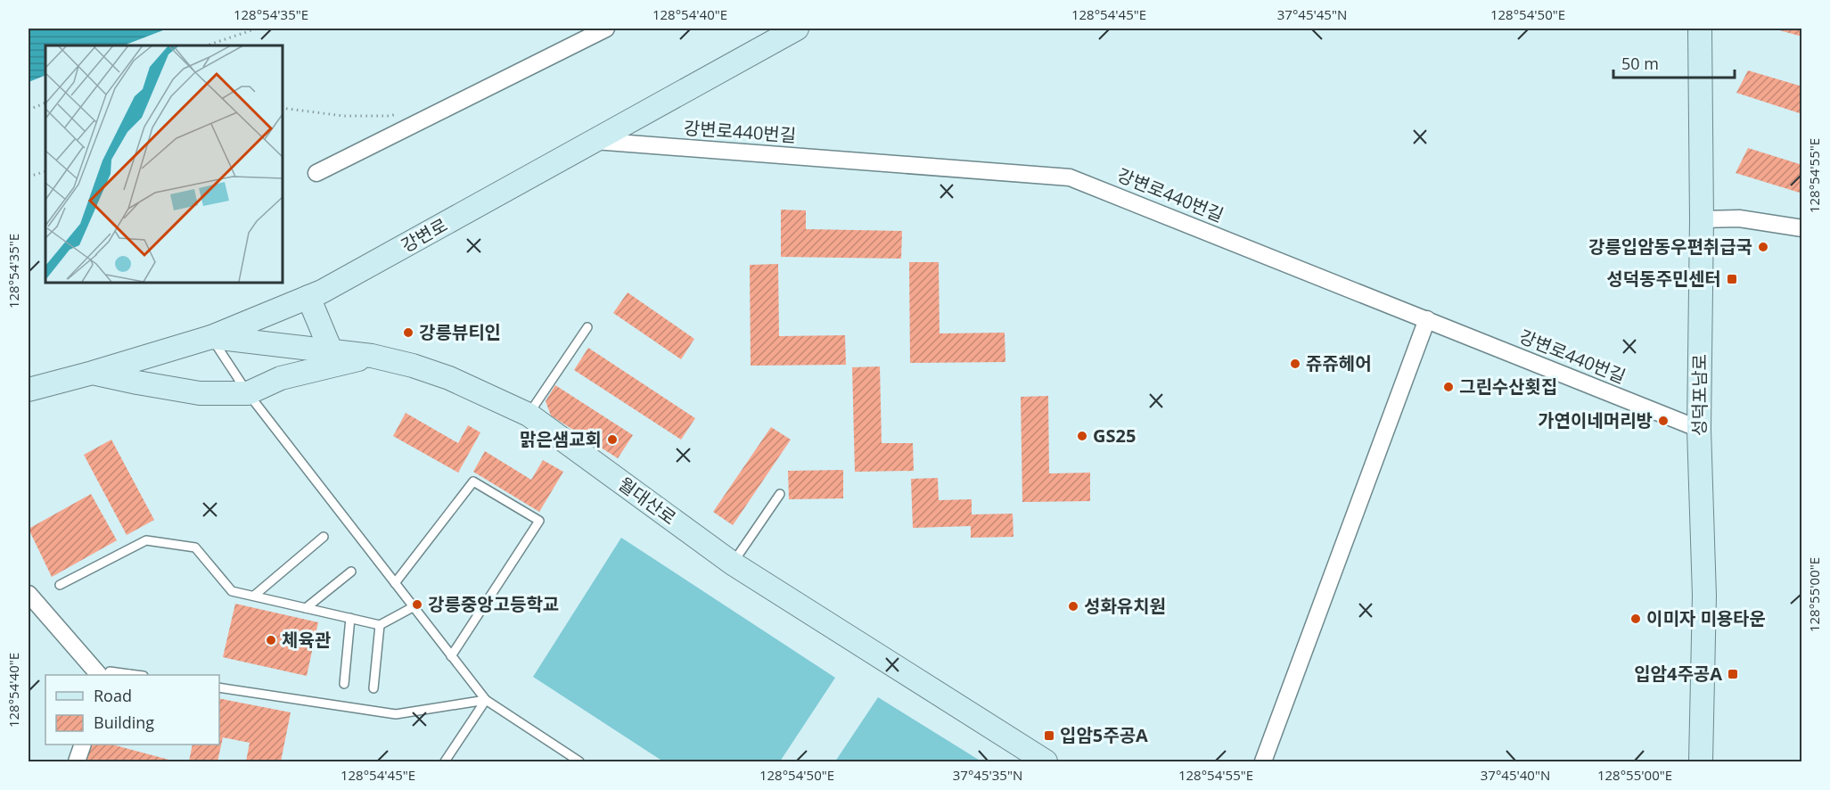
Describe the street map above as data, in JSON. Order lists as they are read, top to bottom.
{
  "streets": {
    "street": [
      "강변로440번길",
      "강변로",
      "성덕포남로",
      "월대산로"
    ]
  },
  "crossings": [
    ["강변로440번길", "강변로"],
    ["강변로440번길", "성덕포남로"],
    ["강변로", "월대산로"]
  ],
  "places": {
    "other": [
      "강릉입암동우편취급국",
      "강릉뷰티인",
      "쥬쥬헤어",
      "그린수산횟집",
      "가연이네머리방",
      "GS25",
      "맑은샘교회",
      "강릉중앙고등학교",
      "성화유치원",
      "이미자 미용타운",
      "체육관"
    ],
    "transit": ["성덕동주민센터", "입암4주공A", "입암5주공A"]
  },
  "legend": ["Road", "Building"],
  "scale_bar": "50 m",
  "coordinates": [
    "128°54'35\"E",
    "128°54'40\"E",
    "128°54'45\"E",
    "37°45'45\"N",
    "128°54'50\"E",
    "128°54'55\"E",
    "128°55'00\"E",
    "37°45'35\"N",
    "37°45'40\"N"
  ]
}
